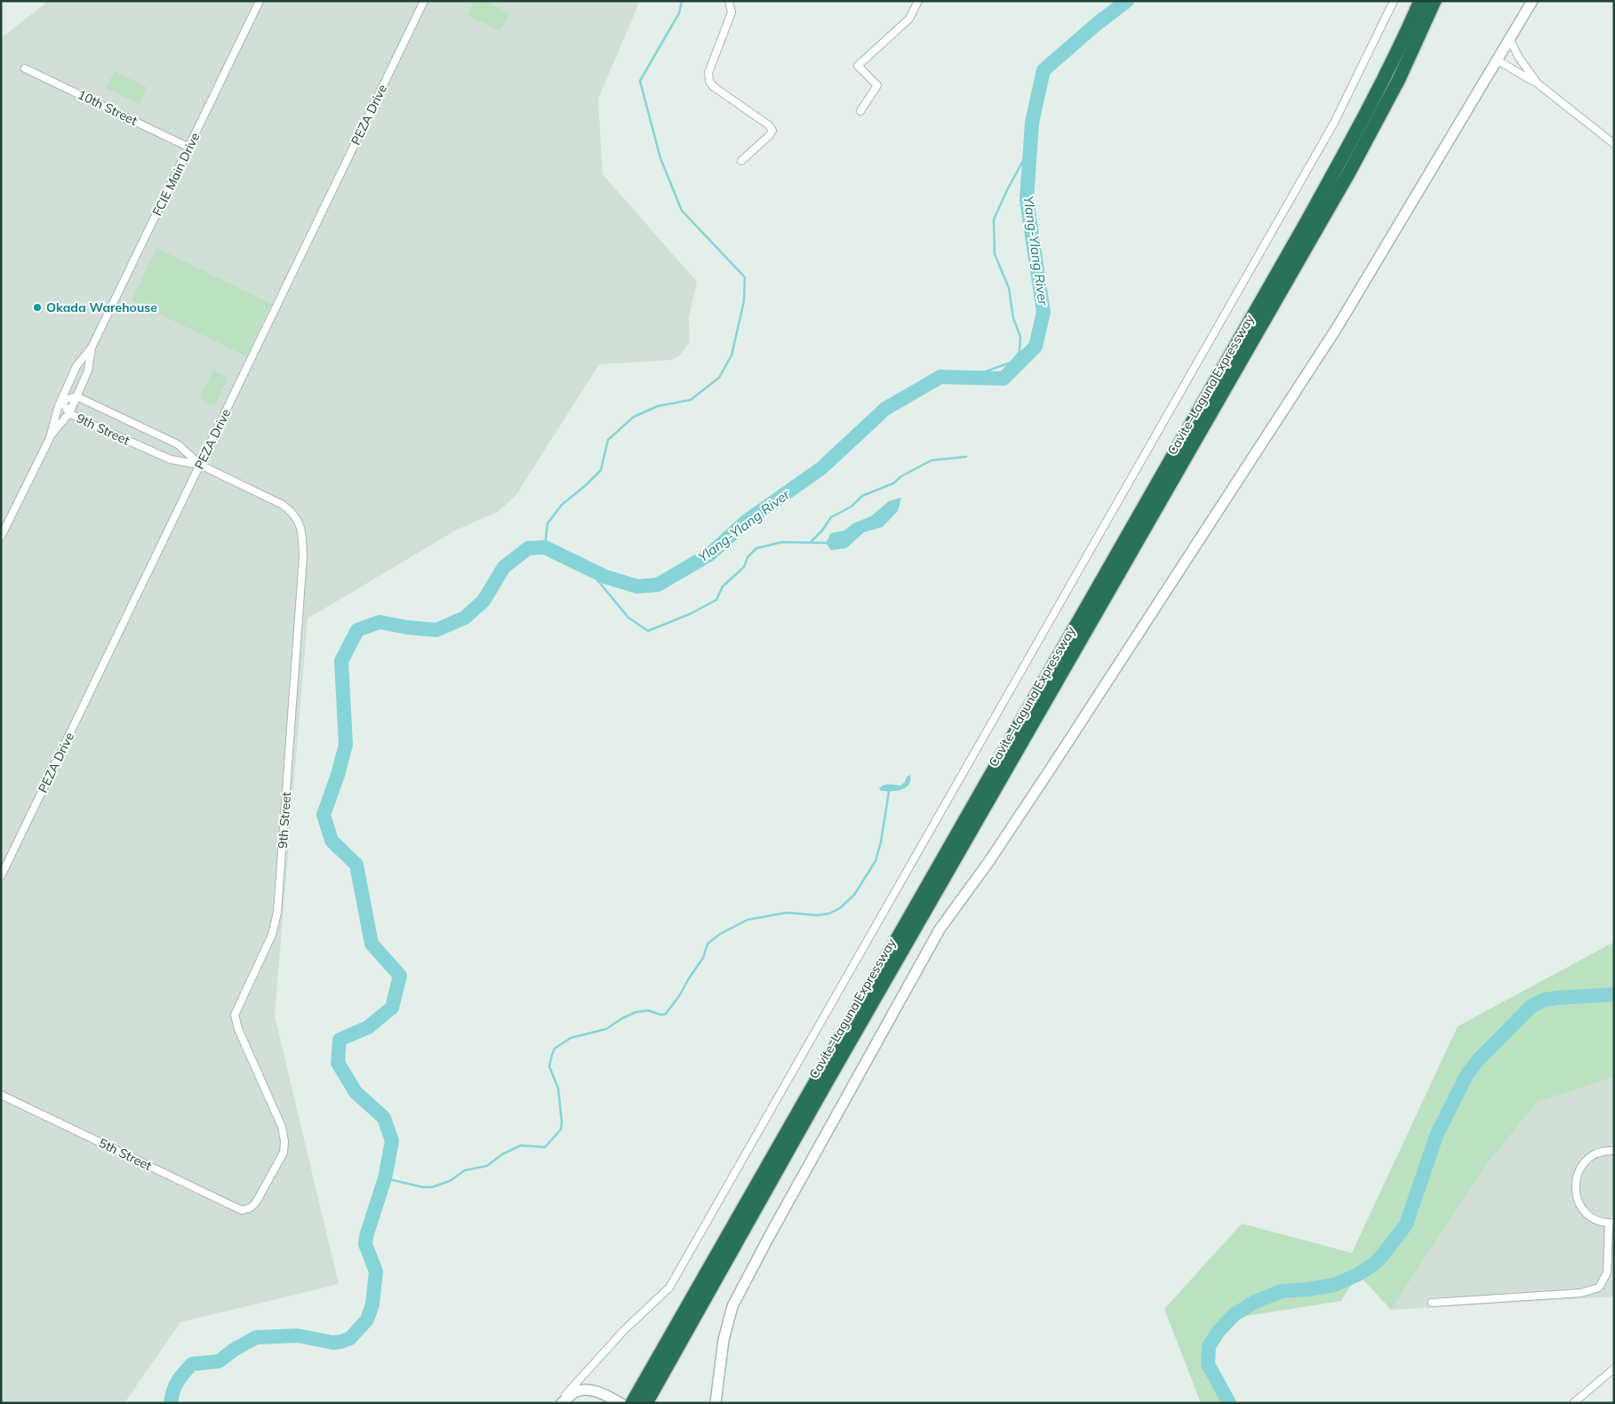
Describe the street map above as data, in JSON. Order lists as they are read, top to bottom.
{
  "streets": {
    "highway": ["Cavite–Laguna Expressway"],
    "street": [
      "10th Street",
      "PEZA Drive",
      "FCIE Main Drive",
      "9th Street",
      "5th Street"
    ]
  },
  "crossings": [
    ["10th Street", "FCIE Main Drive"],
    ["PEZA Drive", "9th Street"],
    ["FCIE Main Drive", "9th Street"],
    ["9th Street", "5th Street"]
  ],
  "water": ["Ylang-Ylang River"],
  "places": ["Okada Warehouse"]
}
